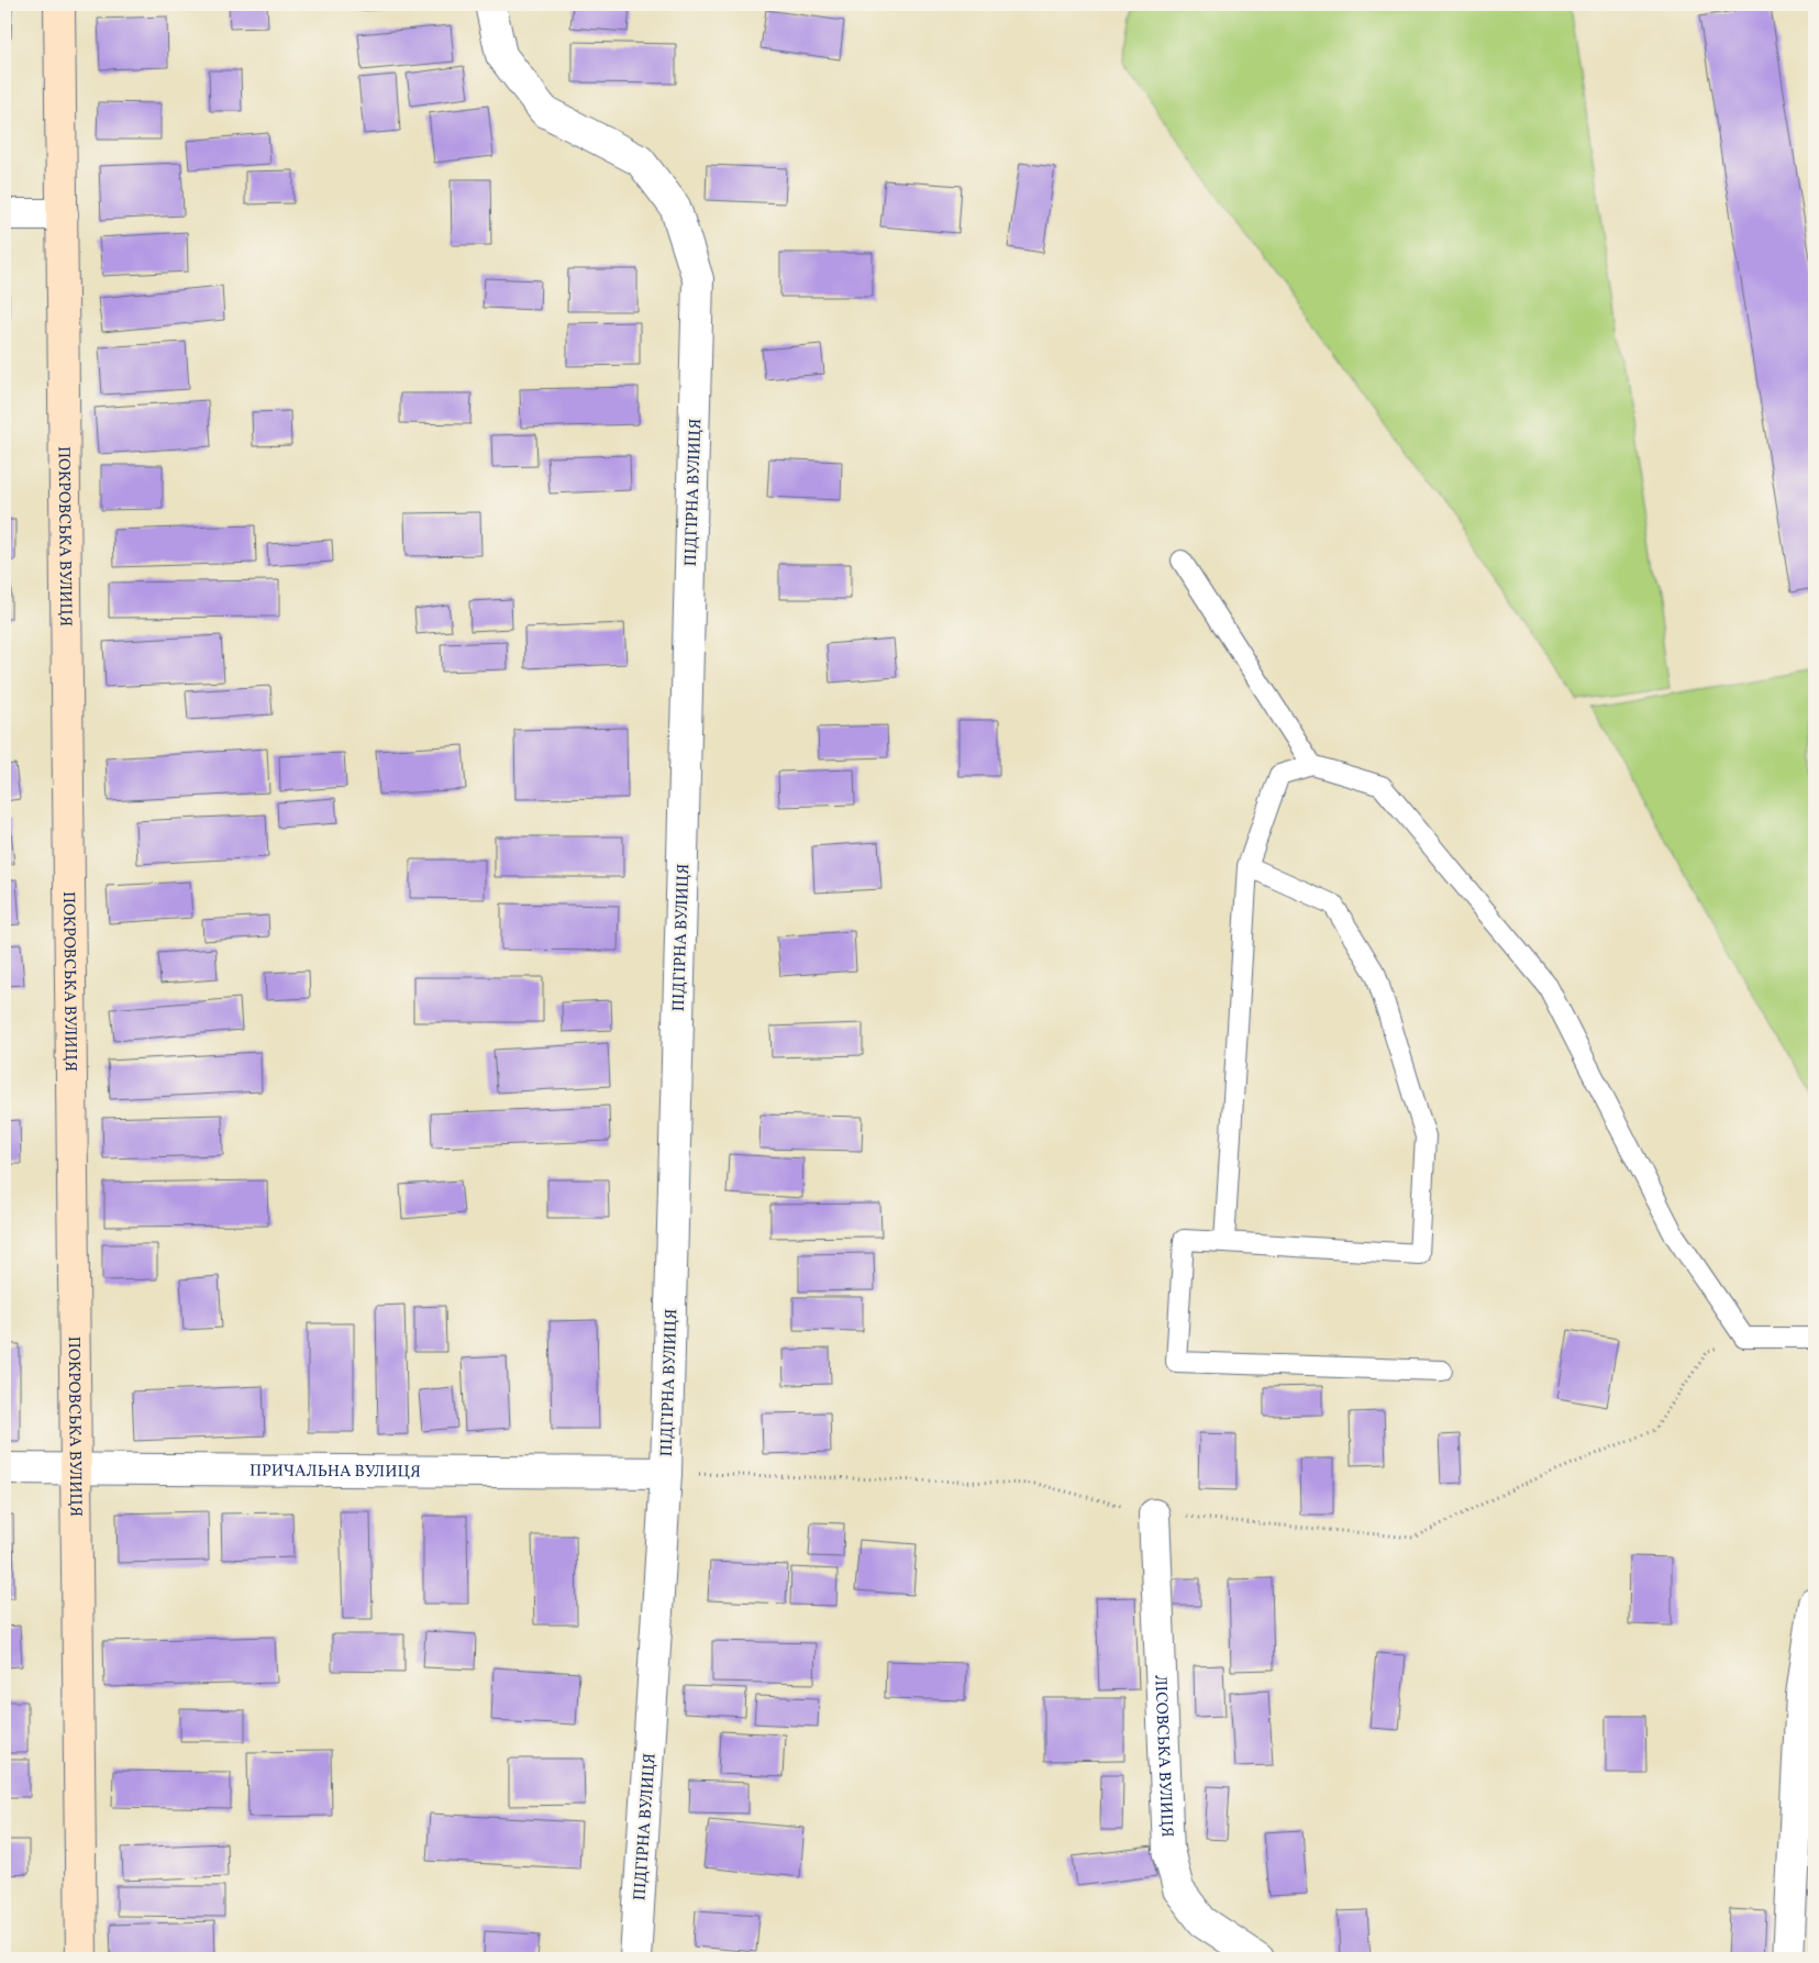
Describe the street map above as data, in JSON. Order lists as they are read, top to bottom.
{
  "streets": {
    "street": [
      "ПІДГІРНА ВУЛИЦЯ",
      "ПОКРОВСЬКА ВУЛИЦЯ",
      "ПРИЧАЛЬНА ВУЛИЦЯ",
      "ЛІСОВСЬКА ВУЛИЦЯ"
    ]
  },
  "crossings": [
    ["ПІДГІРНА ВУЛИЦЯ", "ПРИЧАЛЬНА ВУЛИЦЯ"],
    ["ПОКРОВСЬКА ВУЛИЦЯ", "ПРИЧАЛЬНА ВУЛИЦЯ"]
  ]
}
